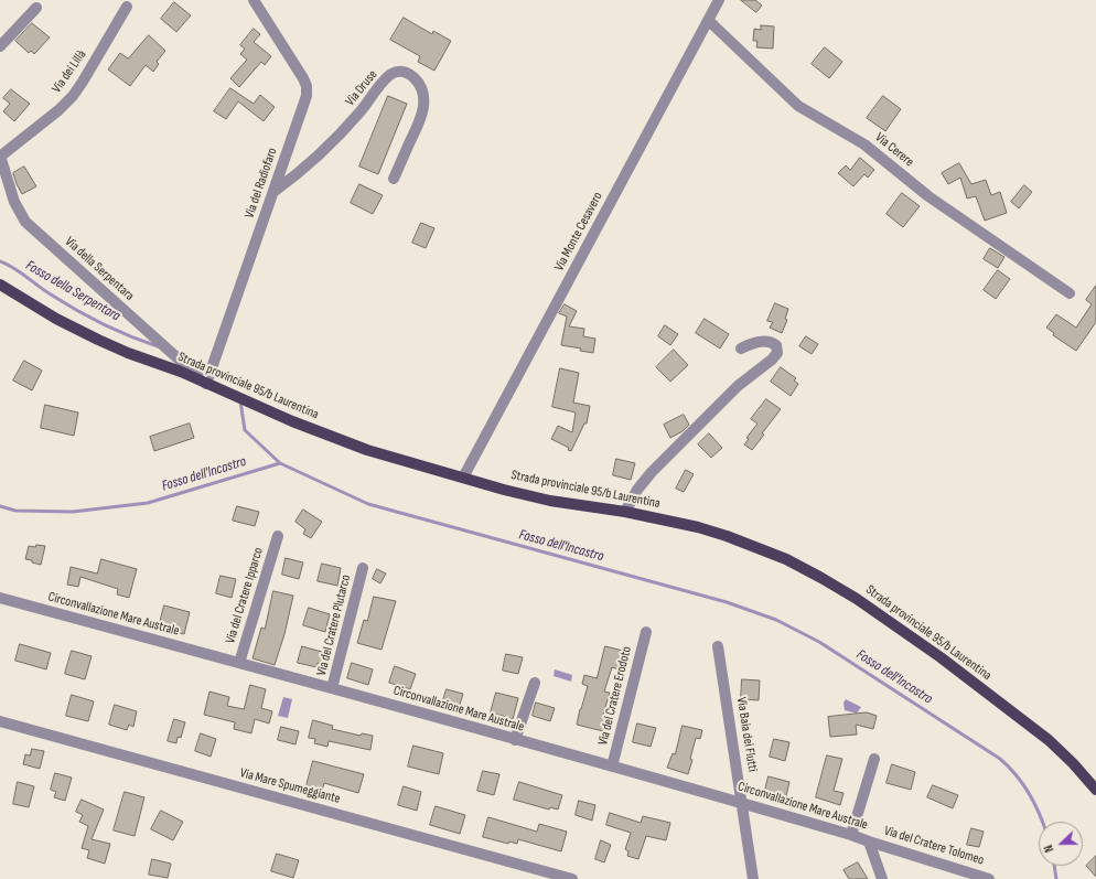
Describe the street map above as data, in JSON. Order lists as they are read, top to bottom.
{
  "streets": {
    "main road": ["Strada provinciale 95/b Laurentina"],
    "street": [
      "Via dei Lillà",
      "Via Druse",
      "Via Cerere",
      "Via del Radiofaro",
      "Via Monte Cesavero",
      "Via della Serpentara",
      "Via del Cratere Ipparco",
      "Circonvallazione Mare Australe",
      "Via del Cratere Plutarco",
      "Via del Cratere Erodoto",
      "Via Baia dei Flutti",
      "Via Mare Spumeggiante",
      "Via del Cratere Tolomeo"
    ]
  },
  "crossings": [
    ["Via dei Lillà", "Via della Serpentara"],
    ["Via Druse", "Via del Radiofaro"],
    ["Via Cerere", "Via Monte Cesavero"],
    ["Via del Radiofaro", "Via della Serpentara"],
    ["Via del Radiofaro", "Strada provinciale 95/b Laurentina"],
    ["Via Monte Cesavero", "Strada provinciale 95/b Laurentina"],
    ["Via della Serpentara", "Strada provinciale 95/b Laurentina"],
    ["Via del Cratere Ipparco", "Circonvallazione Mare Australe"],
    ["Circonvallazione Mare Australe", "Via del Cratere Plutarco"],
    ["Circonvallazione Mare Australe", "Via del Cratere Erodoto"],
    ["Circonvallazione Mare Australe", "Via Baia dei Flutti"],
    ["Circonvallazione Mare Australe", "Via del Cratere Tolomeo"]
  ],
  "water": ["Fosso della Serpentara", "Fosso dell'Incastro"],
  "north": "left"
}
